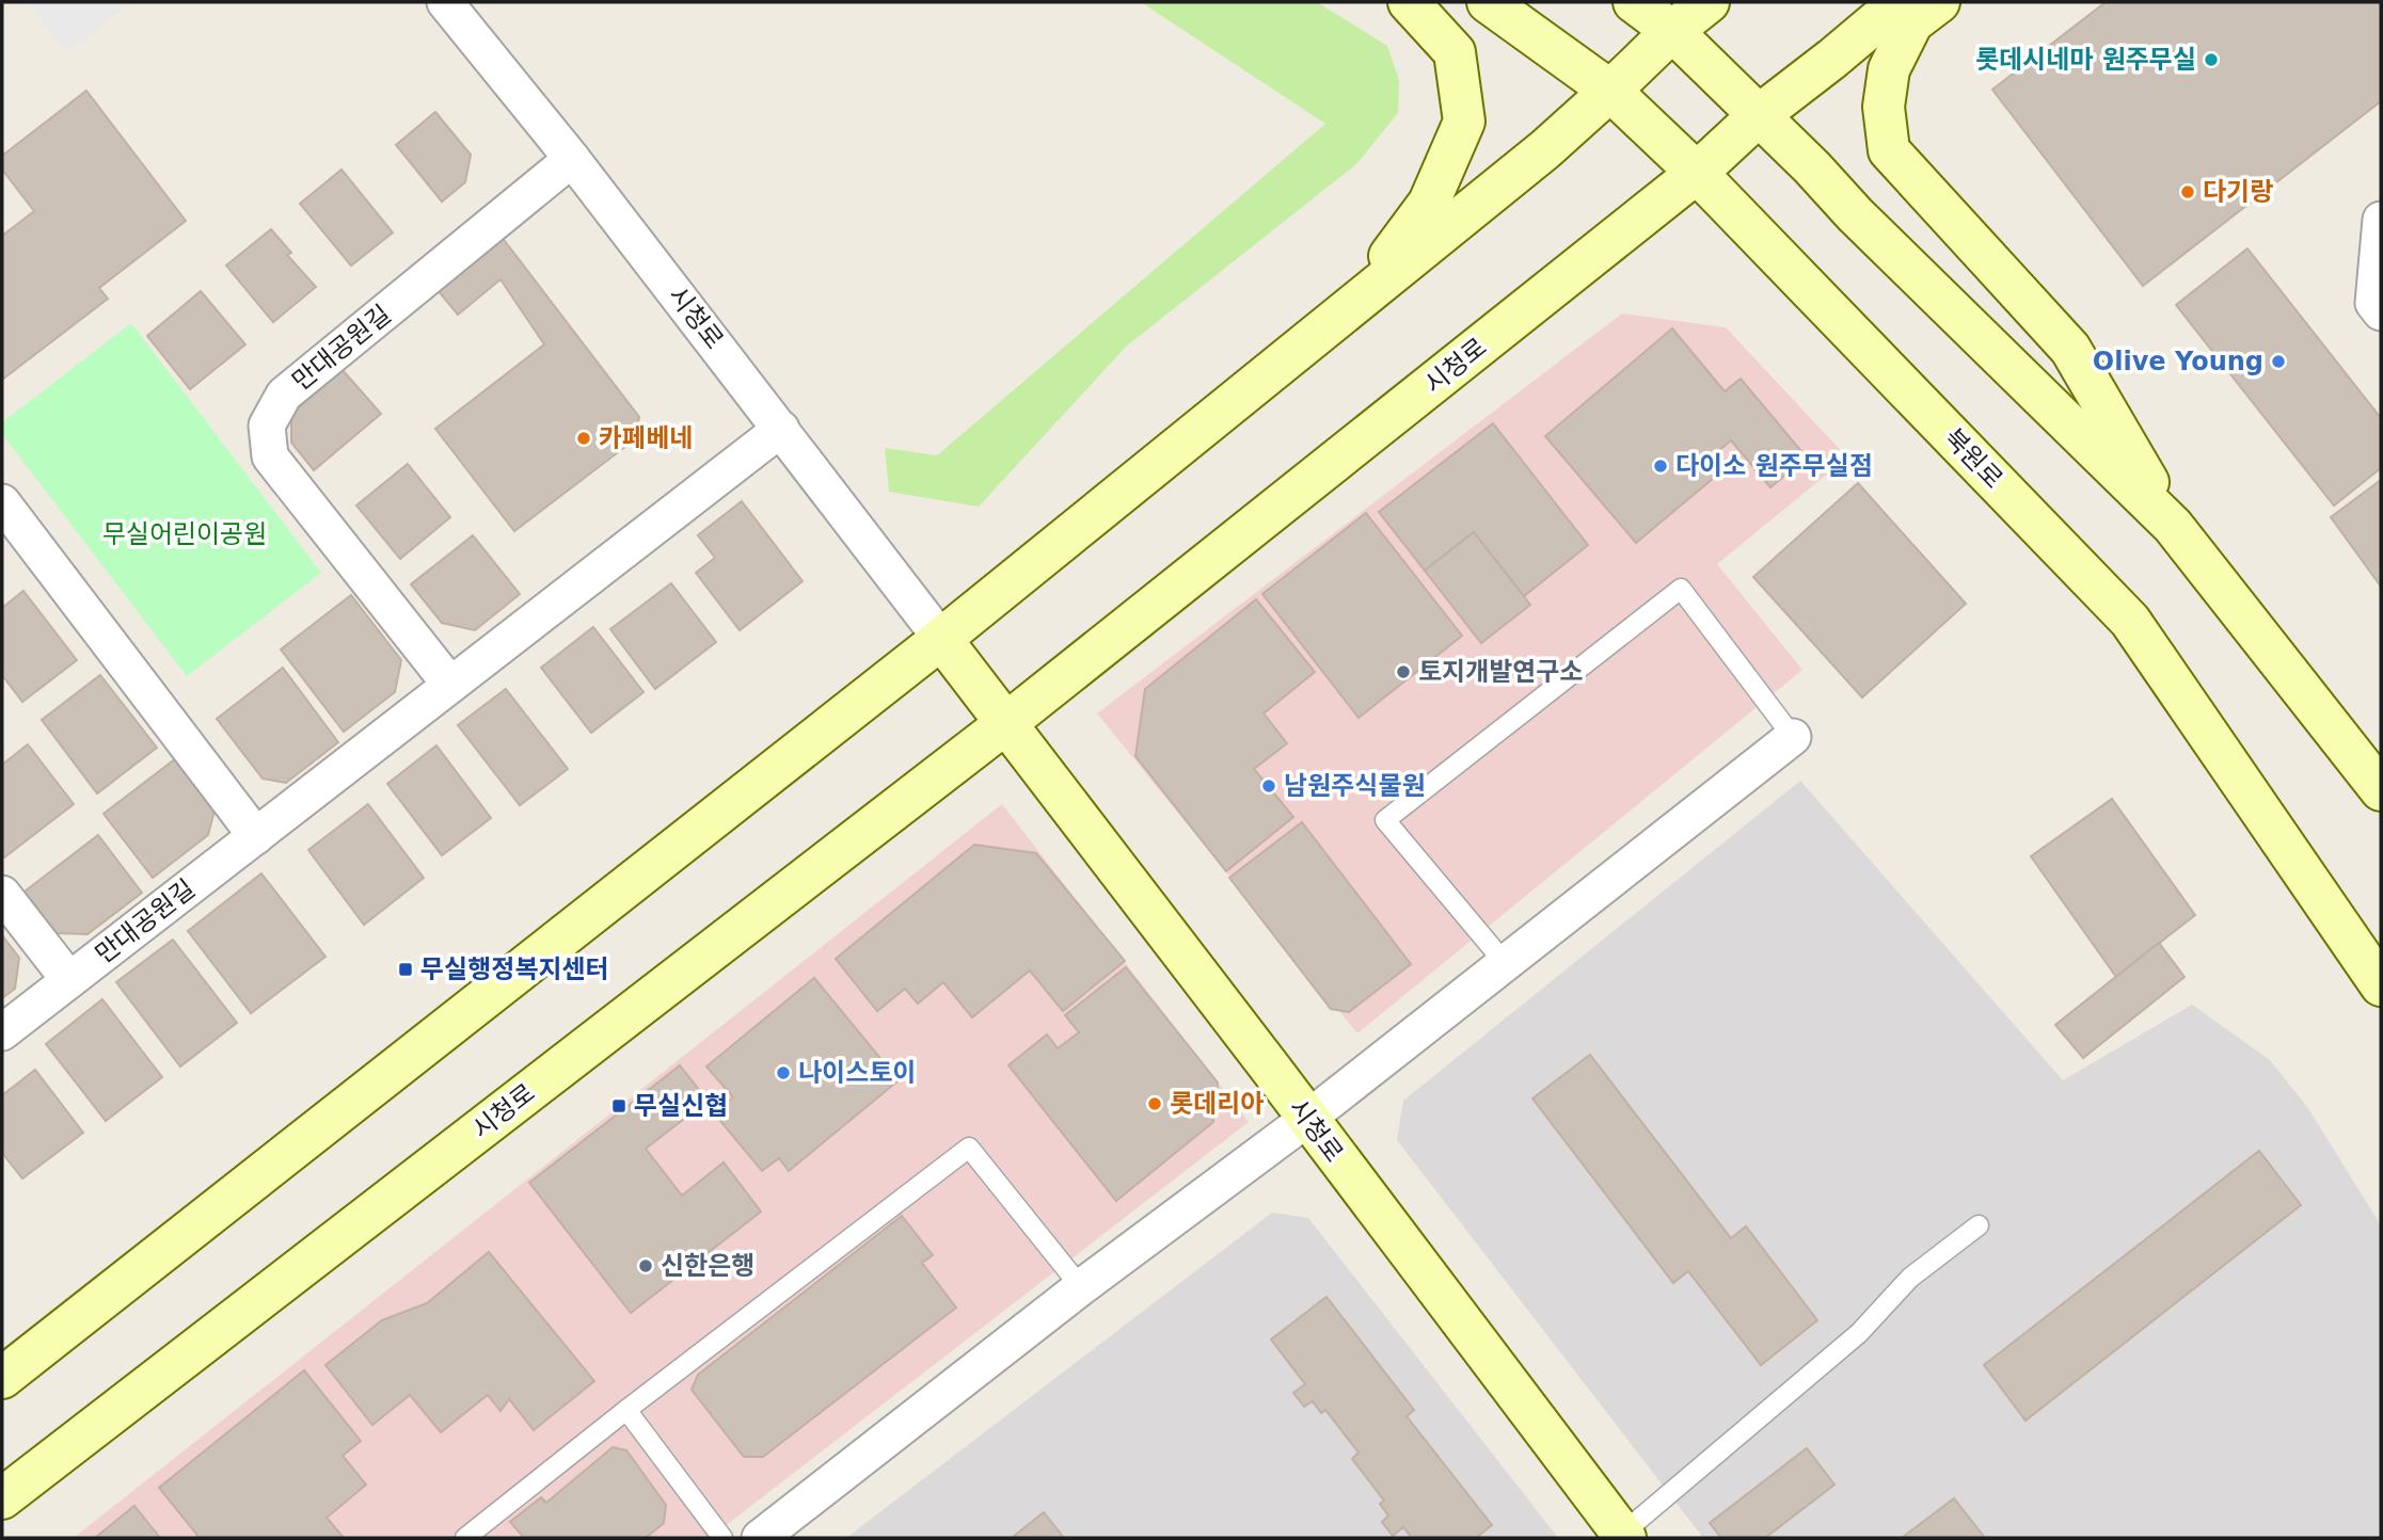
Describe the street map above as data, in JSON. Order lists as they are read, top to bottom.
{
  "streets": {
    "street": ["시청로", "만대공원길", "북원로"]
  },
  "crossings": [
    ["시청로", "만대공원길"],
    ["시청로", "북원로"]
  ],
  "parks": ["무실어린이공원"],
  "places": {
    "other": [
      "롯데시네마 원주무실",
      "다기랑",
      "Olive Young",
      "카페베네",
      "다이소 원주무실점",
      "토지개발연구소",
      "남원주식물원",
      "나이스토이",
      "롯데리아",
      "신한은행"
    ],
    "transit": ["무실행정복지센터", "무실신협"]
  }
}
